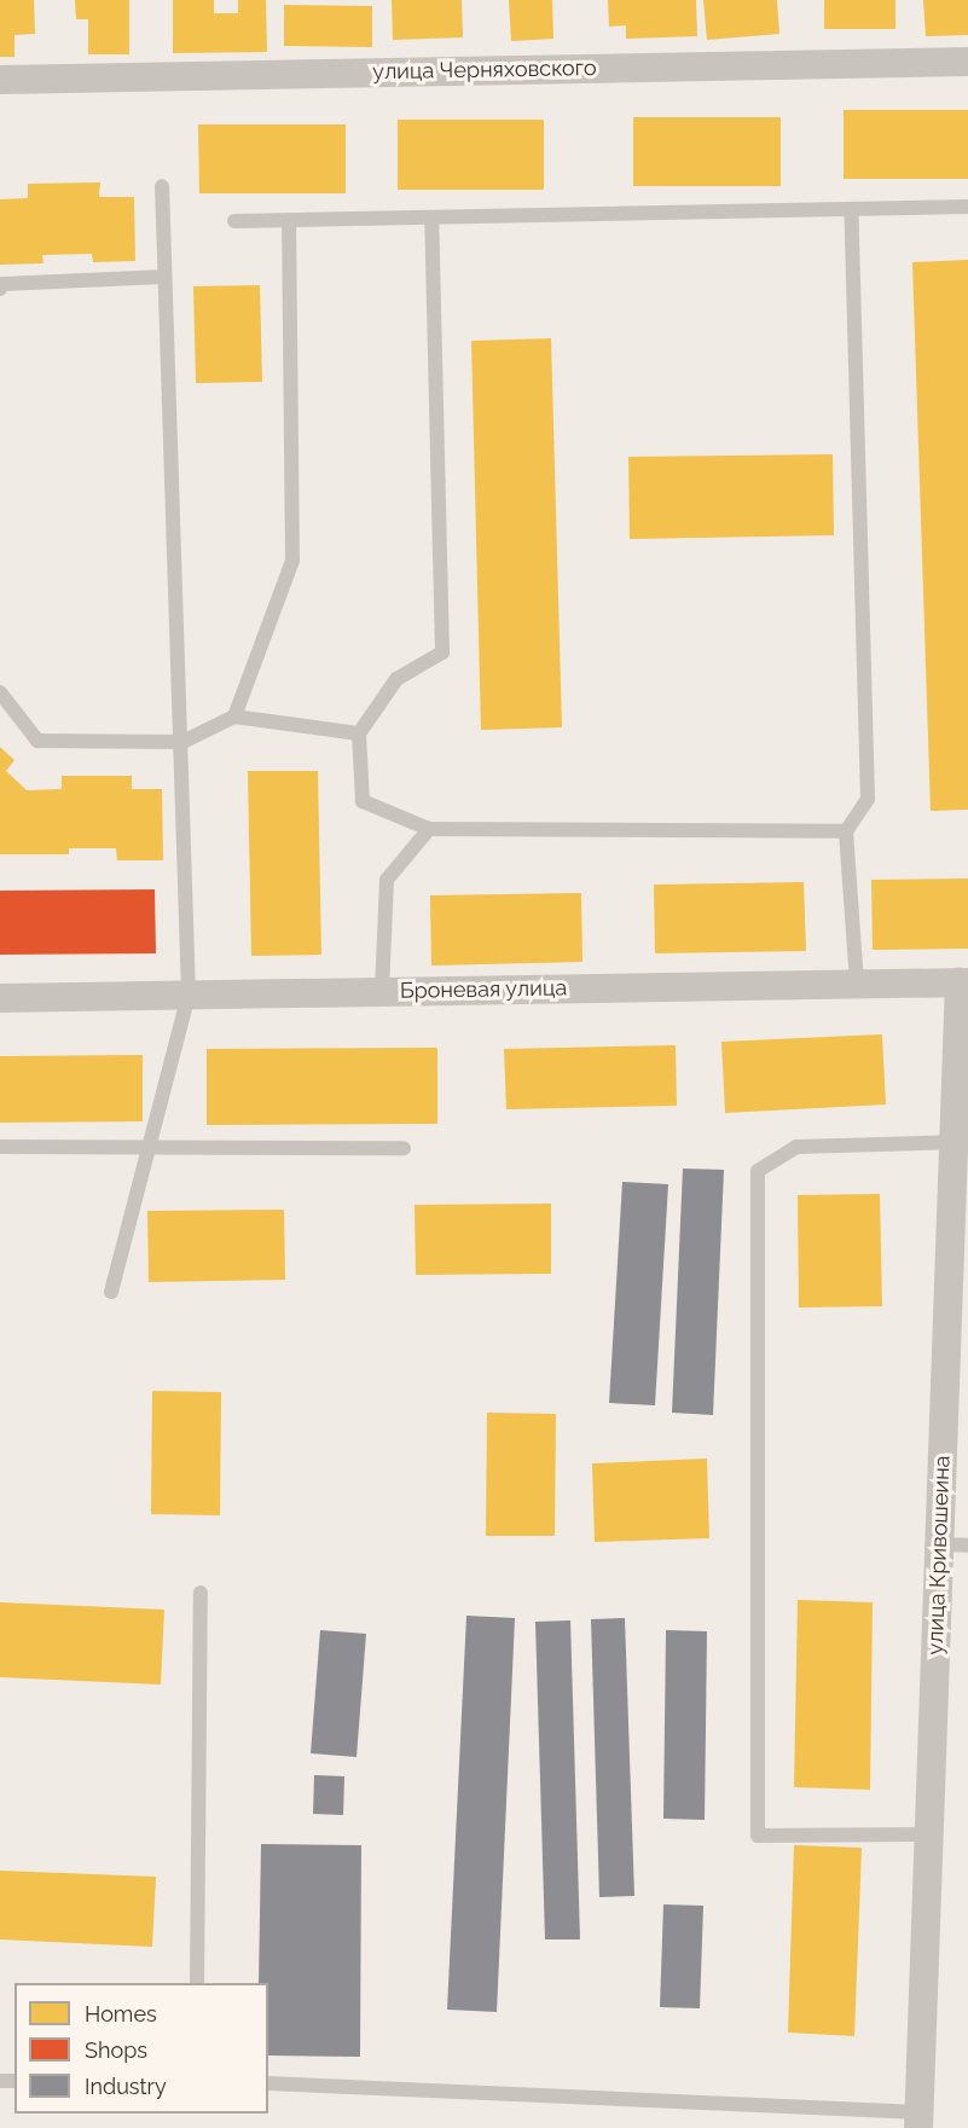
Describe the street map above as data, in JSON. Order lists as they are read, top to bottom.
{
  "streets": {
    "street": ["улица Черняховского", "Броневая улица", "улица Кривошеина"]
  },
  "crossings": [
    ["Броневая улица", "улица Кривошеина"]
  ],
  "legend": ["Homes", "Shops", "Industry"]
}
